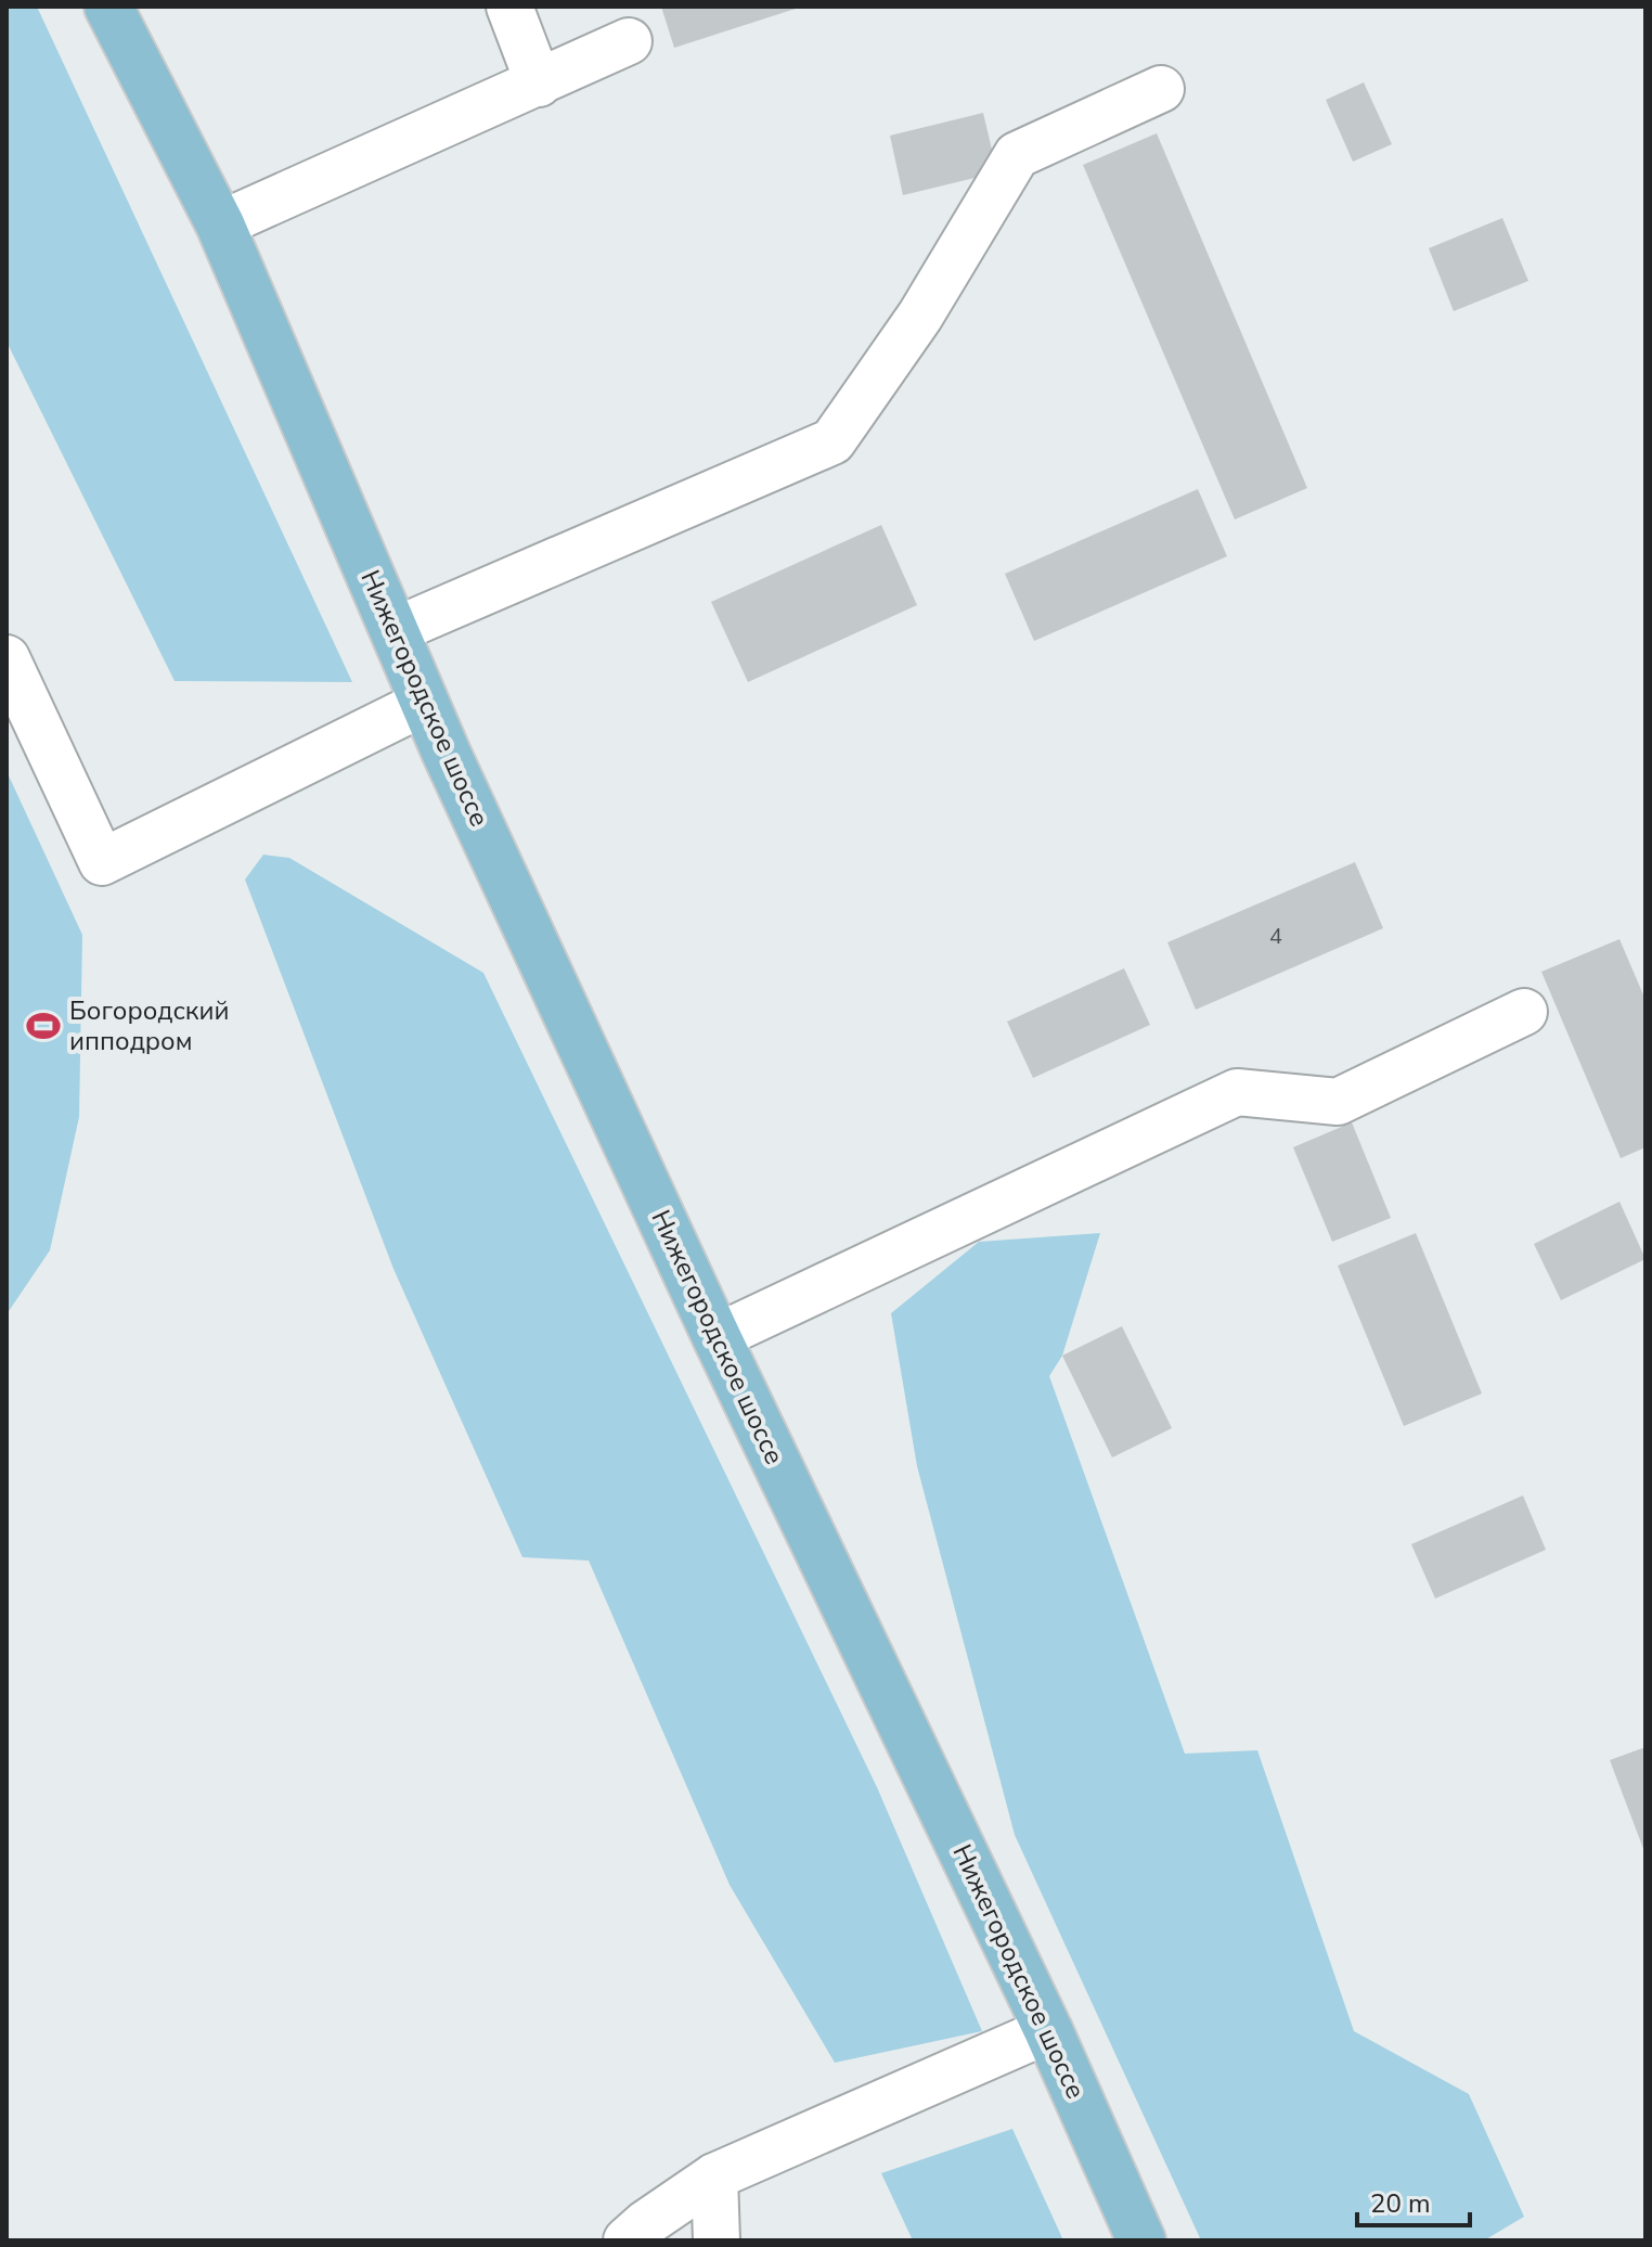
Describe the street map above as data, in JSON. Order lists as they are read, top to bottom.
{
  "streets": {
    "main road": ["Нижегородское шоссе"]
  },
  "places": {
    "sports": ["Богородский ипподром"]
  },
  "house_numbers": ["4"],
  "scale_bar": "20 m"
}
